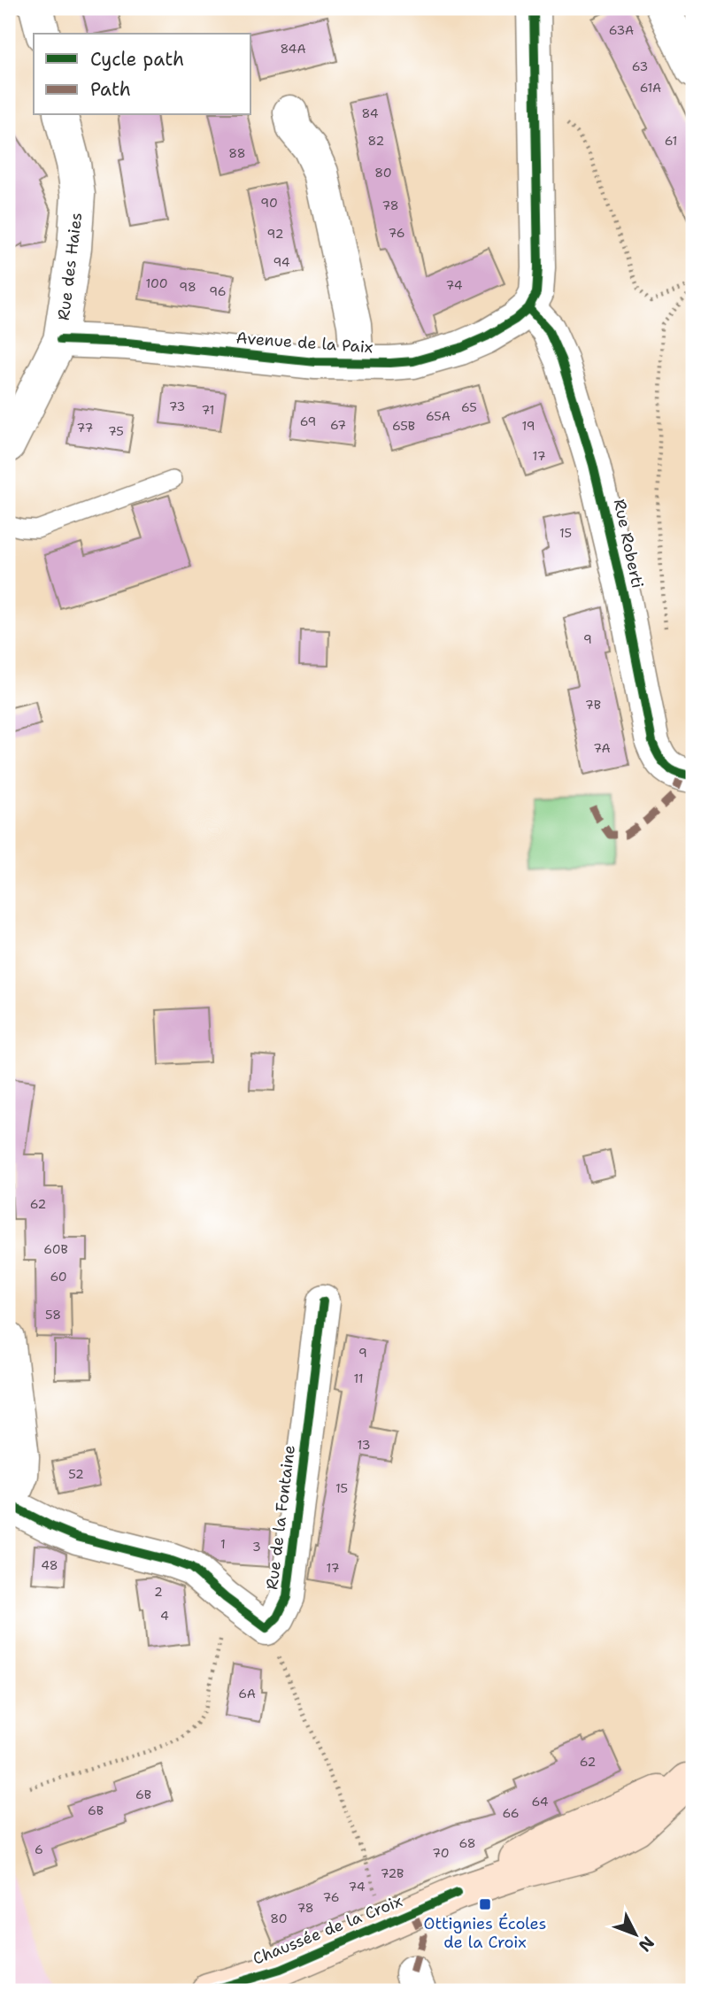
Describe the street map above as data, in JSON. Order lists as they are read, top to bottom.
{
  "streets": {
    "main road": ["Chaussée de la Croix"],
    "street": [
      "Rue des Haies",
      "Avenue de la Paix",
      "Rue Roberti",
      "Rue de la Fontaine"
    ]
  },
  "crossings": [
    ["Rue des Haies", "Avenue de la Paix"],
    ["Avenue de la Paix", "Rue Roberti"]
  ],
  "places": {
    "transit": ["Ottignies Écoles de la Croix"]
  },
  "house_numbers": [
    "63A",
    "84A",
    "63",
    "61A",
    "84",
    "82",
    "61",
    "88",
    "80",
    "90",
    "78",
    "76",
    "92",
    "94",
    "100",
    "74",
    "98",
    "96",
    "73",
    "65",
    "71",
    "65A",
    "69",
    "67",
    "65B",
    "19",
    "77",
    "75",
    "17",
    "15",
    "9",
    "7B",
    "7A",
    "62",
    "60B",
    "60",
    "58",
    "9",
    "11",
    "13",
    "52",
    "15",
    "1",
    "3",
    "48",
    "17",
    "2",
    "4",
    "6A",
    "62",
    "6B",
    "64",
    "6B",
    "66",
    "68",
    "6",
    "70",
    "72B",
    "74",
    "76",
    "78",
    "80"
  ],
  "legend": ["Cycle path", "Path"],
  "north": "bottom right"
}
